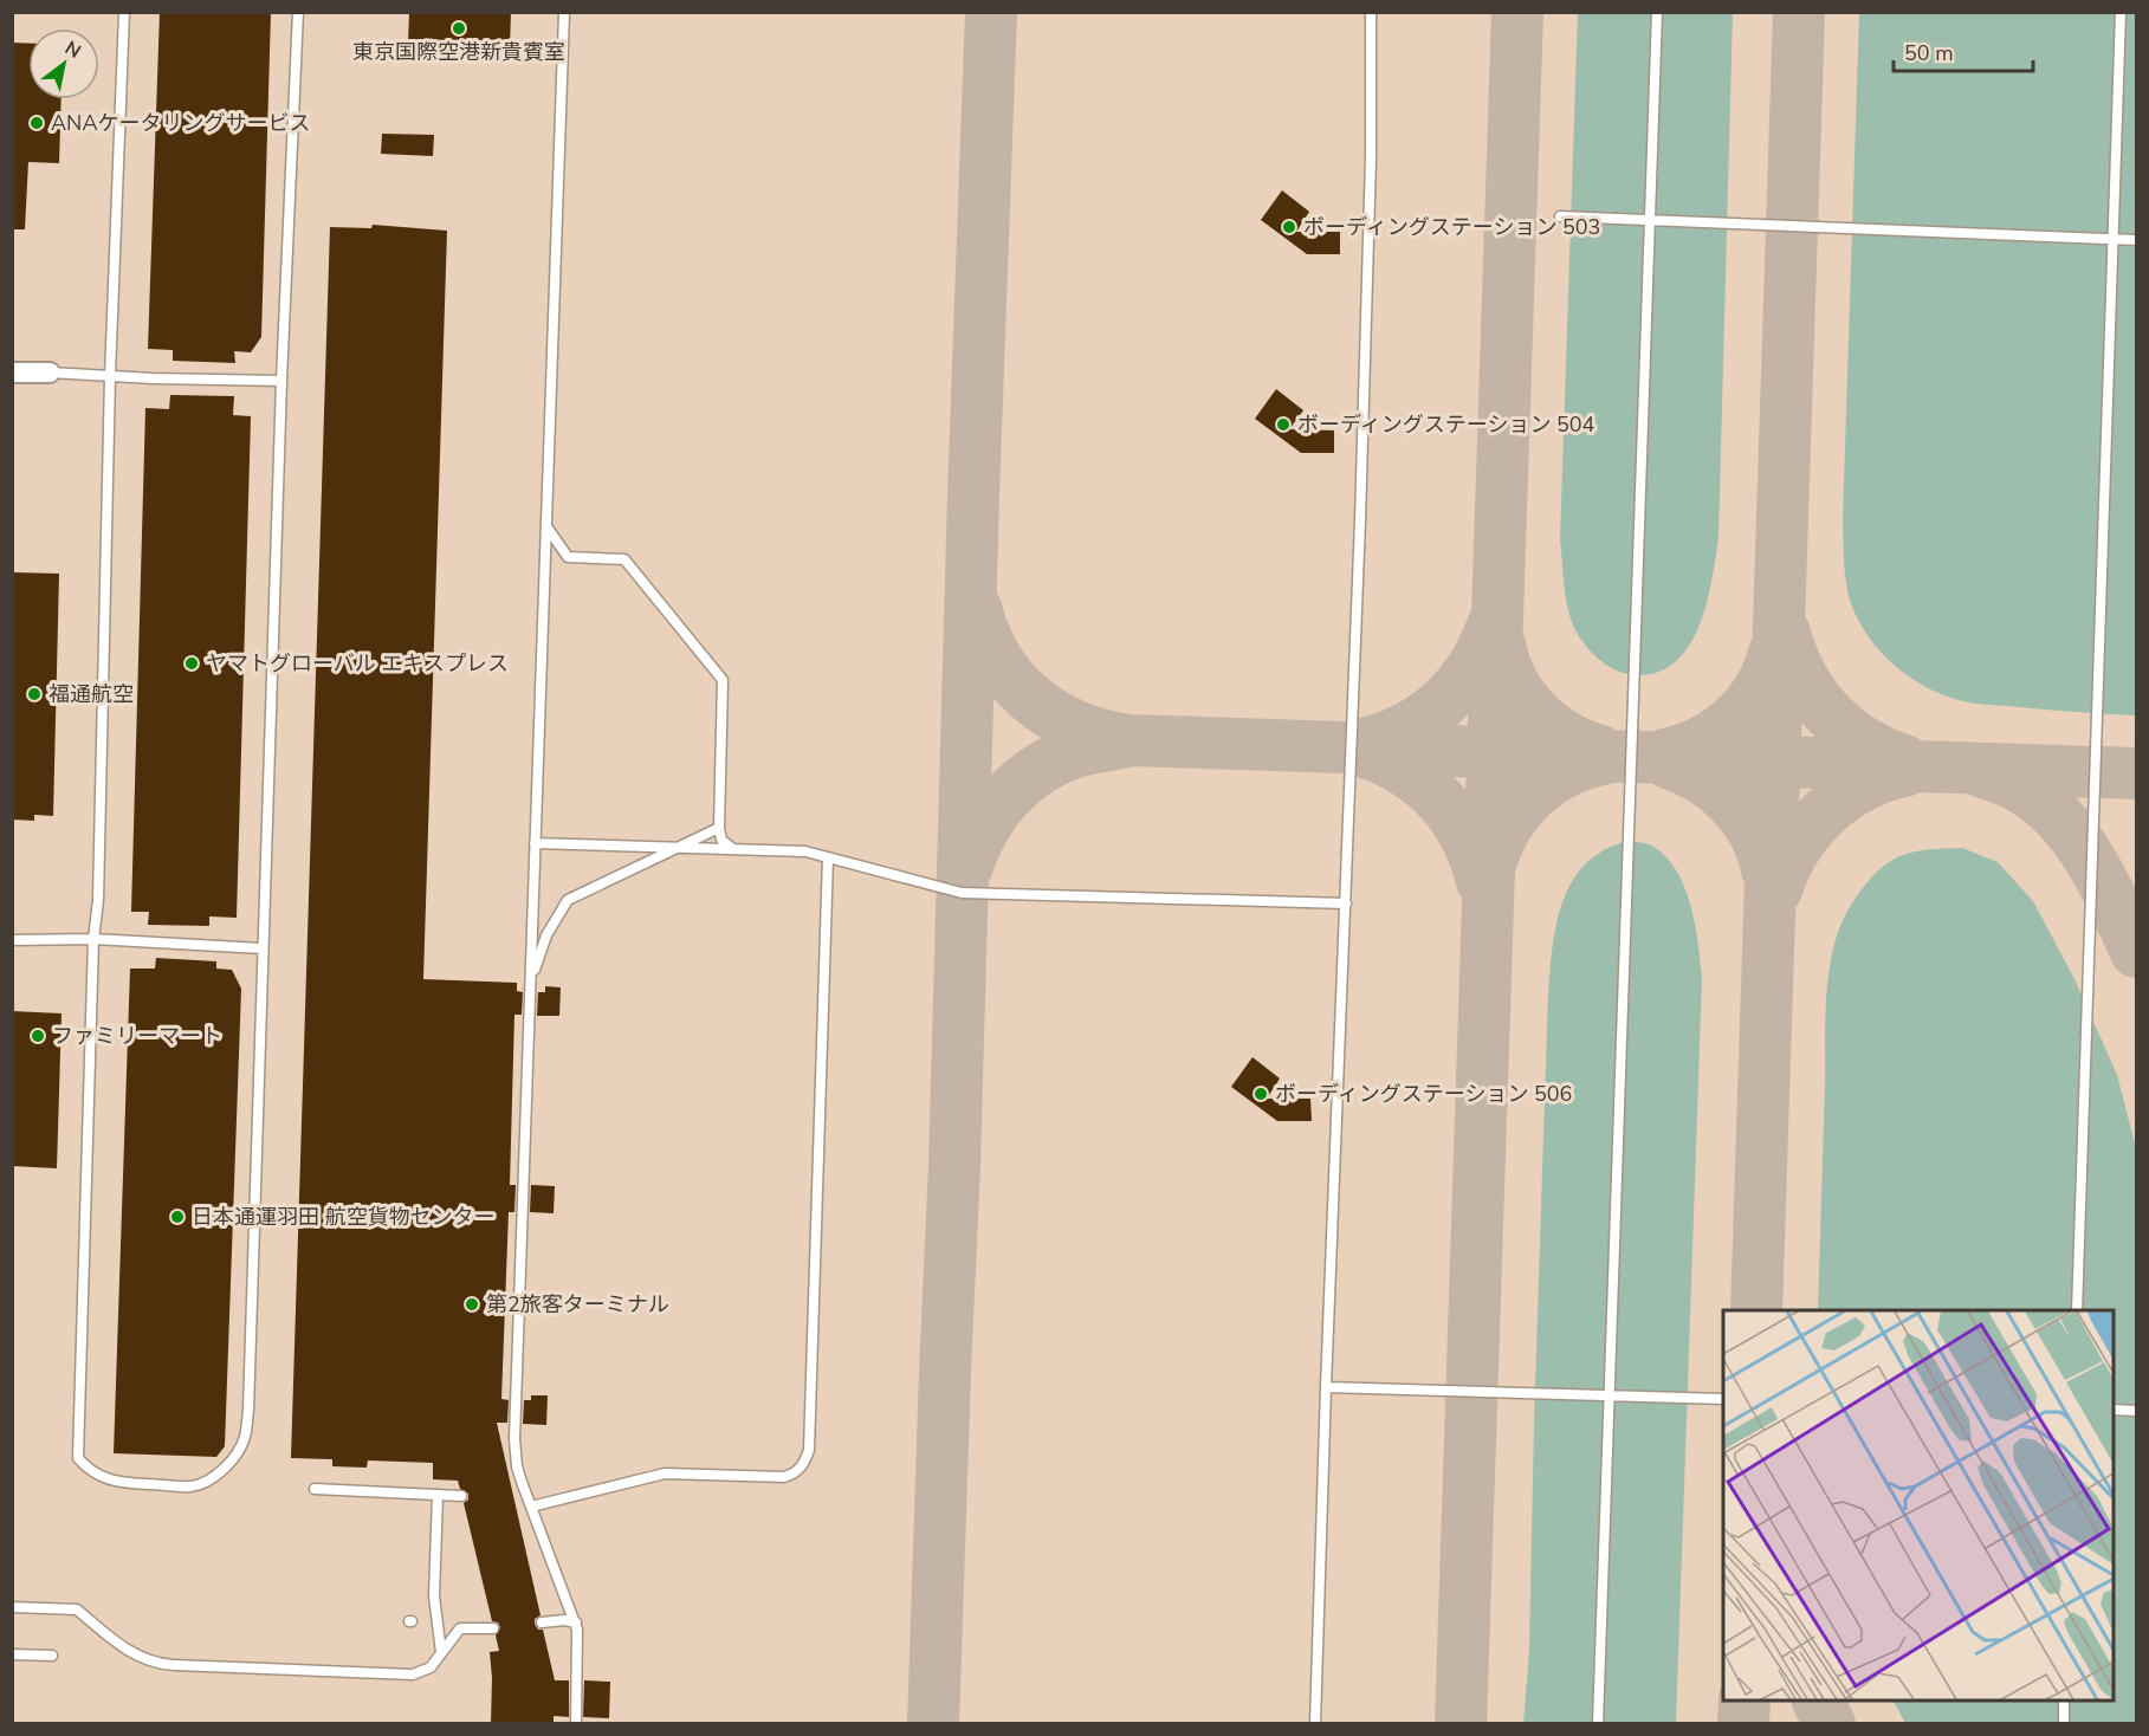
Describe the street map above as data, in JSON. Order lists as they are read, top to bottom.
{
  "places": [
    "東京国際空港新貴賓室",
    "ANAケータリングサービス",
    "ボーディングステーション 503",
    "ボーディングステーション 504",
    "ヤマトグローバル エキスプレス",
    "福通航空",
    "ファミリーマート",
    "ボーディングステーション 506",
    "日本通運羽田 航空貨物センター",
    "第2旅客ターミナル"
  ],
  "scale_bar": "50 m",
  "north": "top right"
}
